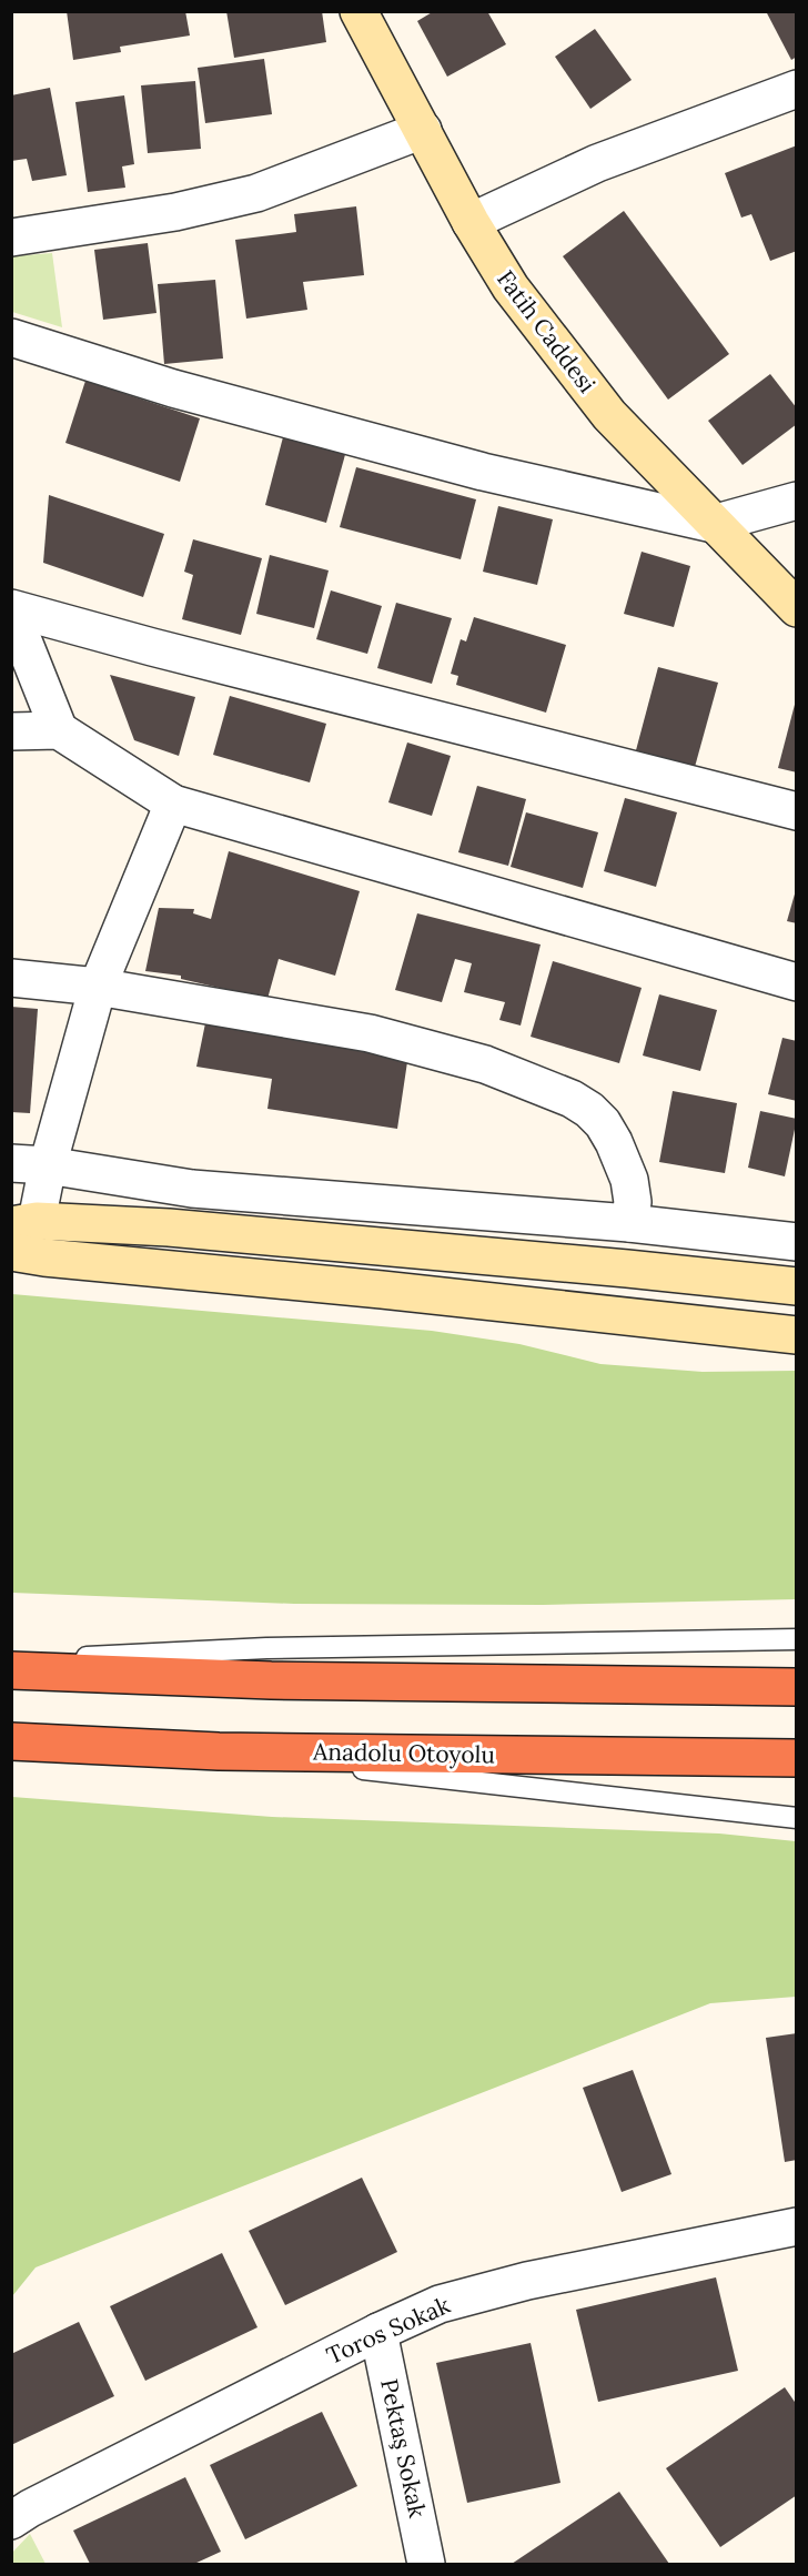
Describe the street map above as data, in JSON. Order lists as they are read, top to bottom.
{
  "streets": {
    "highway": ["Anadolu Otoyolu"],
    "main road": ["Fatih Caddesi"],
    "street": ["Toros Sokak", "Pektaş Sokak"]
  },
  "crossings": [
    ["Toros Sokak", "Pektaş Sokak"]
  ]
}
